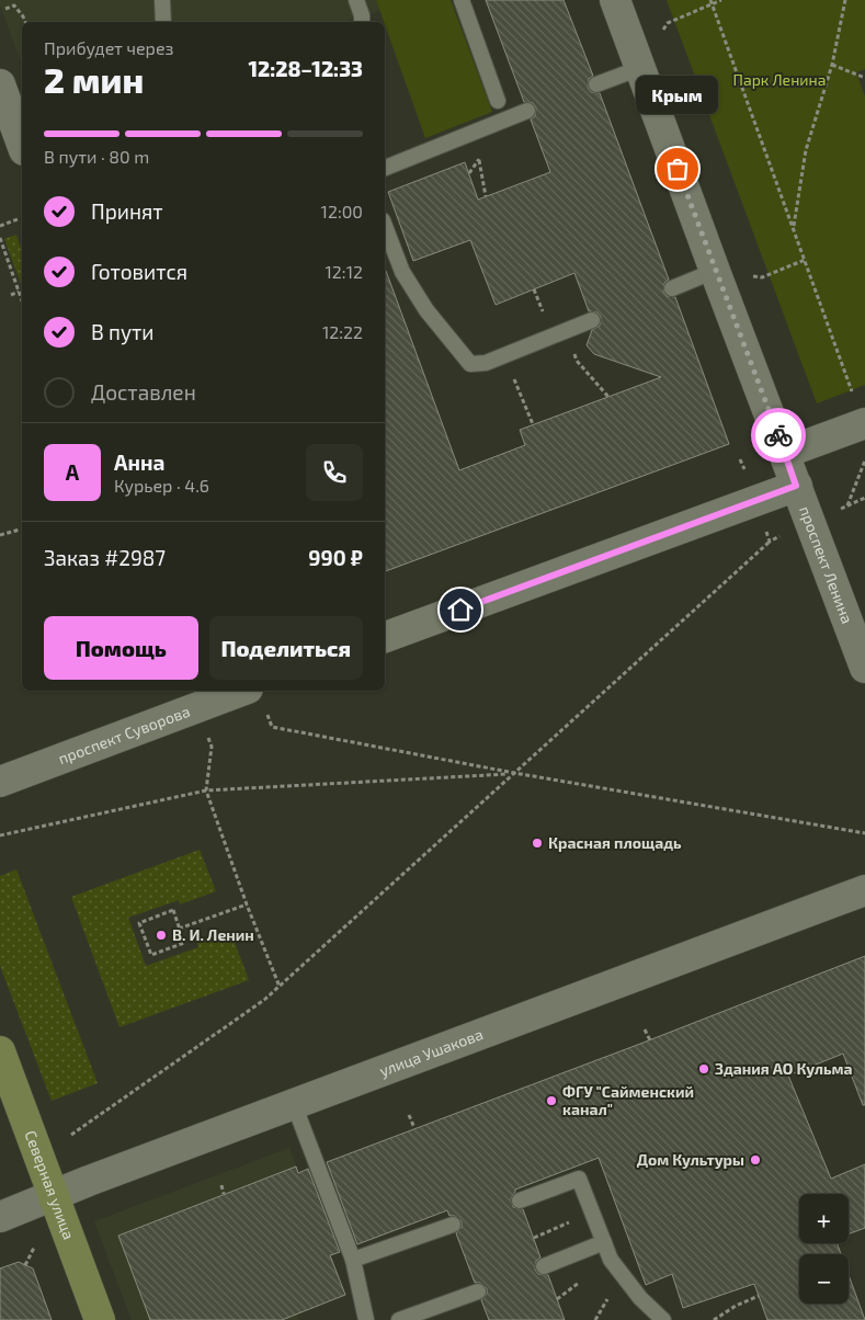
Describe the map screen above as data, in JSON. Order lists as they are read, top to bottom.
{
  "streets": {
    "main road": ["Северная улица"],
    "street": ["проспект Ленина", "проспект Суворова", "улица Ушакова"]
  },
  "crossings": [
    ["улица Ушакова", "Северная улица"]
  ],
  "parks": ["Парк Ленина"],
  "places": [
    "Крым",
    "Красная площадь",
    "В. И. Ленин",
    "Здания АО Кульма",
    "ФГУ \"Сайменский канал\"",
    "Дом Культуры"
  ],
  "page": {
    "heading": ["2 мин", "Прибудет через", "12:28–12:33"],
    "panel": [
      "Анна",
      "Курьер · 4.6",
      "Заказ #2987",
      "990 ₽"
    ],
    "bubble": "Крым",
    "bar": "В пути · 80 m",
    "list": [
      ["Принят", "12:00"],
      ["Готовится", "12:12"],
      ["В пути", "12:22"],
      "Доставлен"
    ],
    "round": "А",
    "buttons": ["Помощь", "Поделиться"],
    "map_buttons": ["+", "−"]
  }
}
